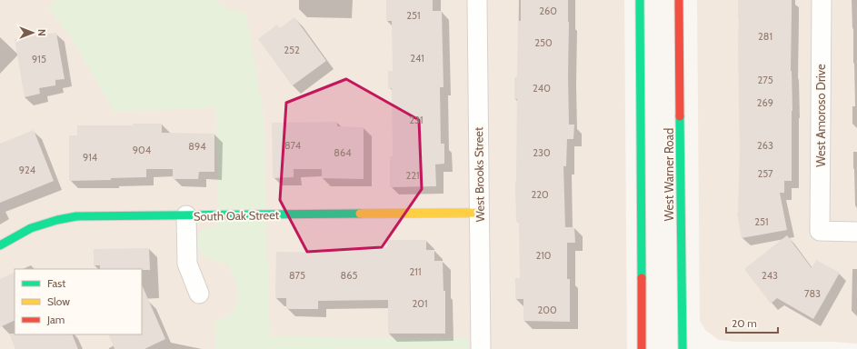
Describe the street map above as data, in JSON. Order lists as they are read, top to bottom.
{
  "streets": {
    "main road": ["West Warner Road", "South Oak Street"],
    "street": ["West Amoroso Drive", "West Brooks Street"]
  },
  "crossings": [
    ["West Brooks Street", "South Oak Street"]
  ],
  "house_numbers": [
    "260",
    "251",
    "281",
    "250",
    "252",
    "241",
    "915",
    "275",
    "240",
    "269",
    "231",
    "874",
    "263",
    "894",
    "904",
    "864",
    "230",
    "914",
    "924",
    "257",
    "221",
    "220",
    "251",
    "210",
    "211",
    "875",
    "865",
    "243",
    "783",
    "201",
    "200"
  ],
  "legend": ["Fast", "Slow", "Jam"],
  "scale_bar": "20 m",
  "north": "right"
}
